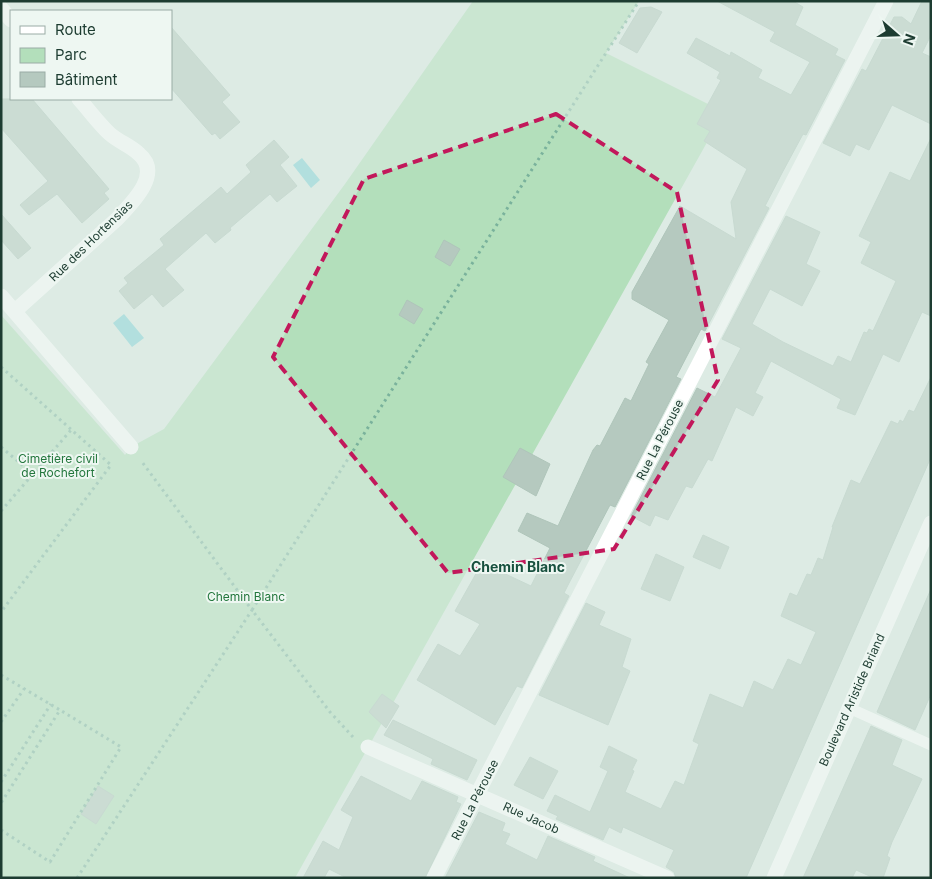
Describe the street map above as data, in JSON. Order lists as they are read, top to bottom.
{
  "streets": {
    "street": [
      "Rue des Hortensias",
      "Rue La Pérouse",
      "Boulevard Aristide Briand",
      "Rue Jacob"
    ]
  },
  "crossings": [
    ["Rue La Pérouse", "Rue Jacob"]
  ],
  "districts": ["Chemin Blanc"],
  "parks": ["Cimetière civil de Rochefort", "Chemin Blanc"],
  "legend": ["Route", "Parc", "Bâtiment"],
  "north": "right"
}
